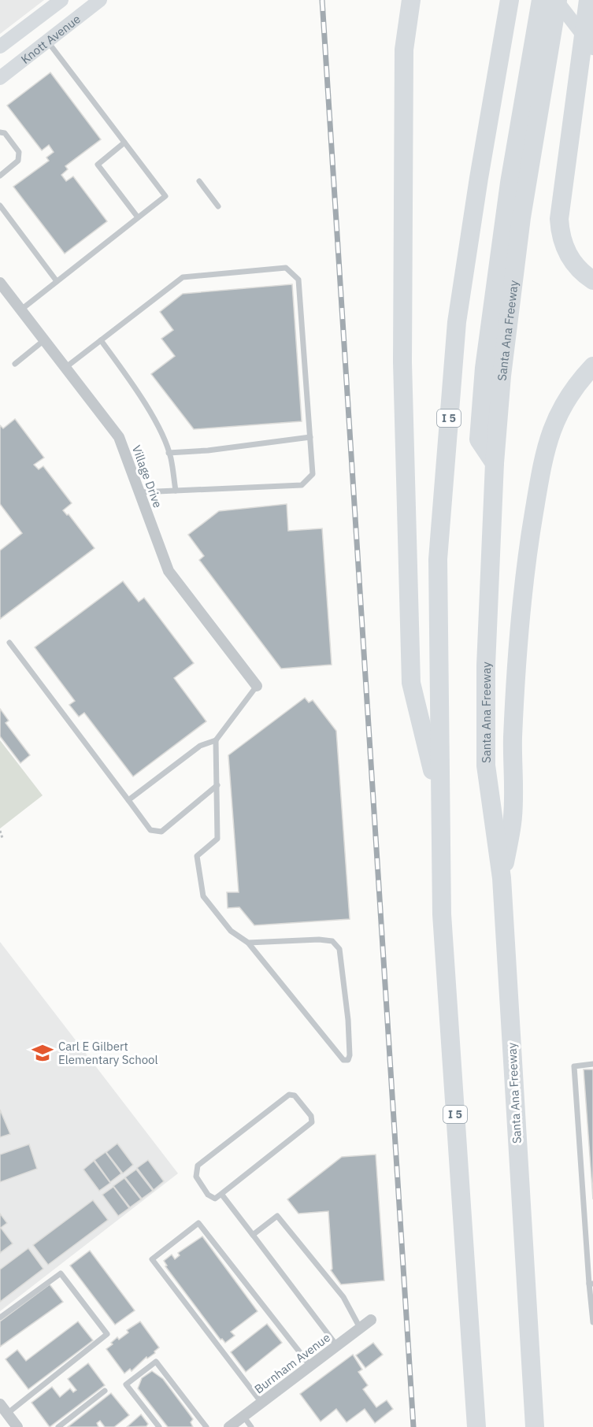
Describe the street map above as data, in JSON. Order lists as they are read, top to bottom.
{
  "streets": {
    "highway": ["Santa Ana Freeway", "I 5"],
    "main road": ["Knott Avenue"],
    "street": ["Village Drive", "Burnham Avenue"]
  },
  "places": {
    "school or university": ["Carl E Gilbert Elementary School"]
  }
}
